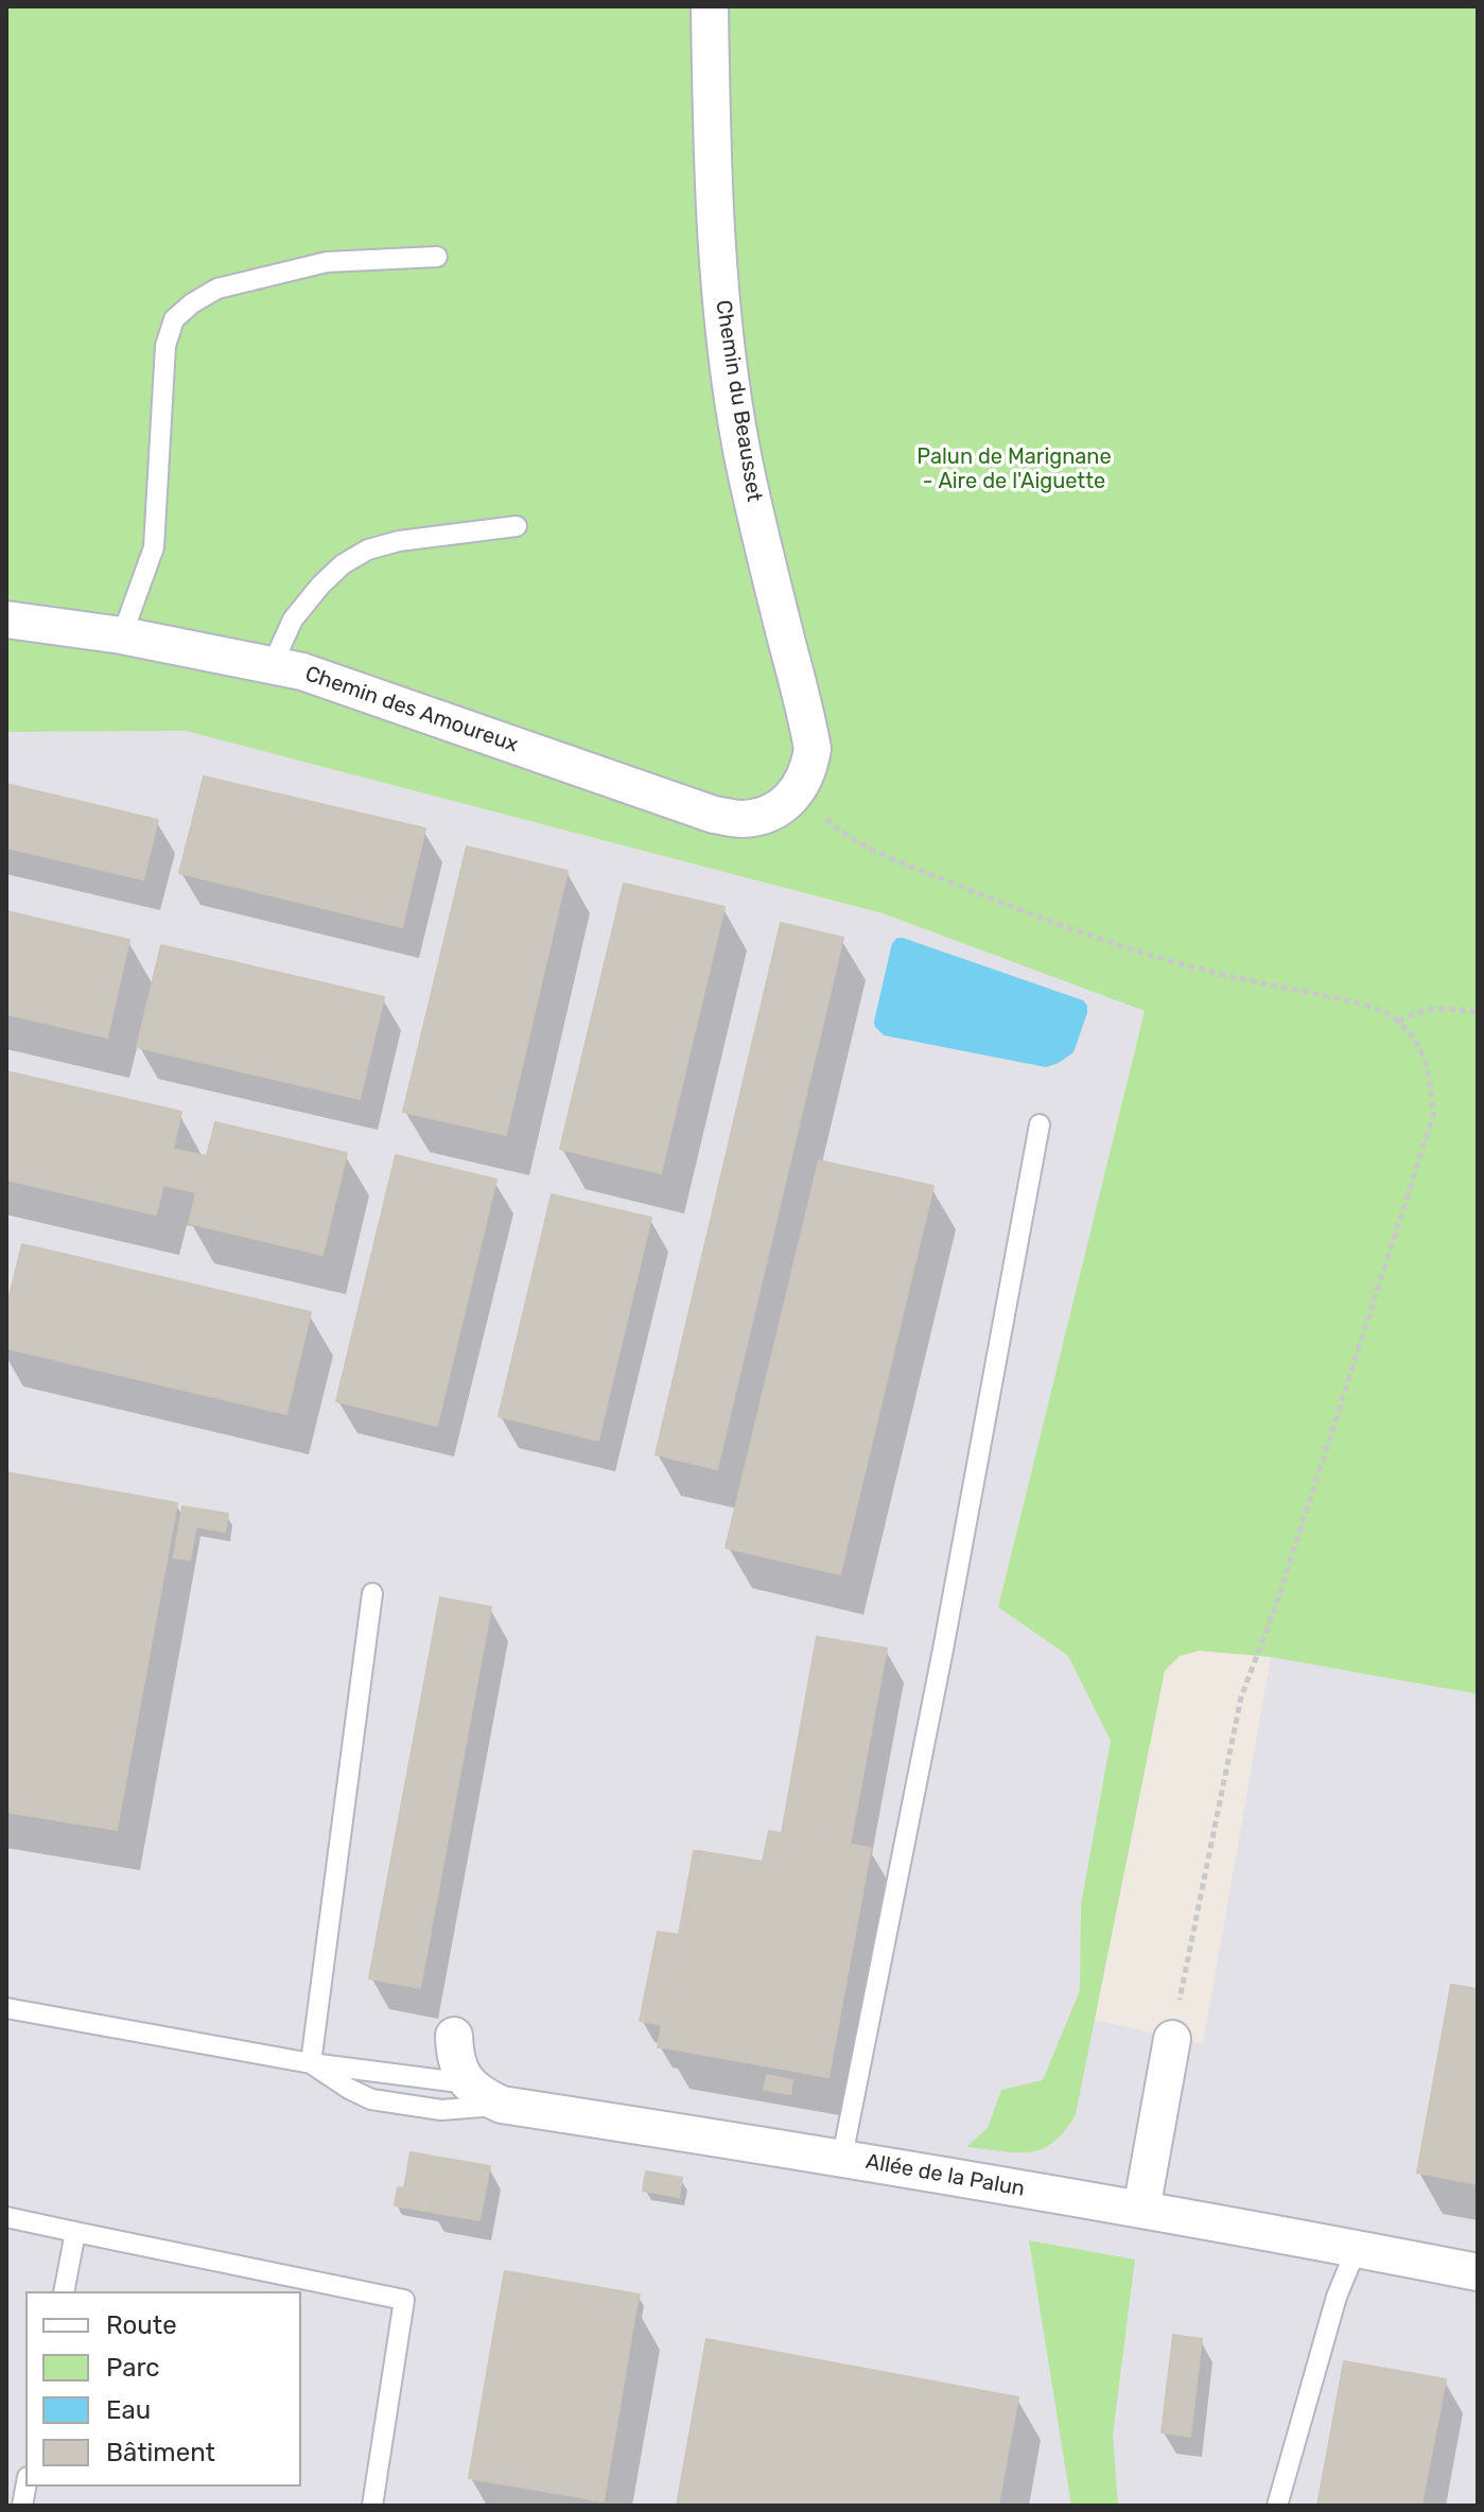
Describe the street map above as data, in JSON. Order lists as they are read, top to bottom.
{
  "streets": {
    "street": ["Chemin du Beausset", "Chemin des Amoureux", "Allée de la Palun"]
  },
  "crossings": [
    ["Chemin du Beausset", "Chemin des Amoureux"]
  ],
  "parks": ["Palun de Marignane - Aire de l'Aiguette"],
  "legend": [
    "Route",
    "Parc",
    "Eau",
    "Bâtiment"
  ]
}
